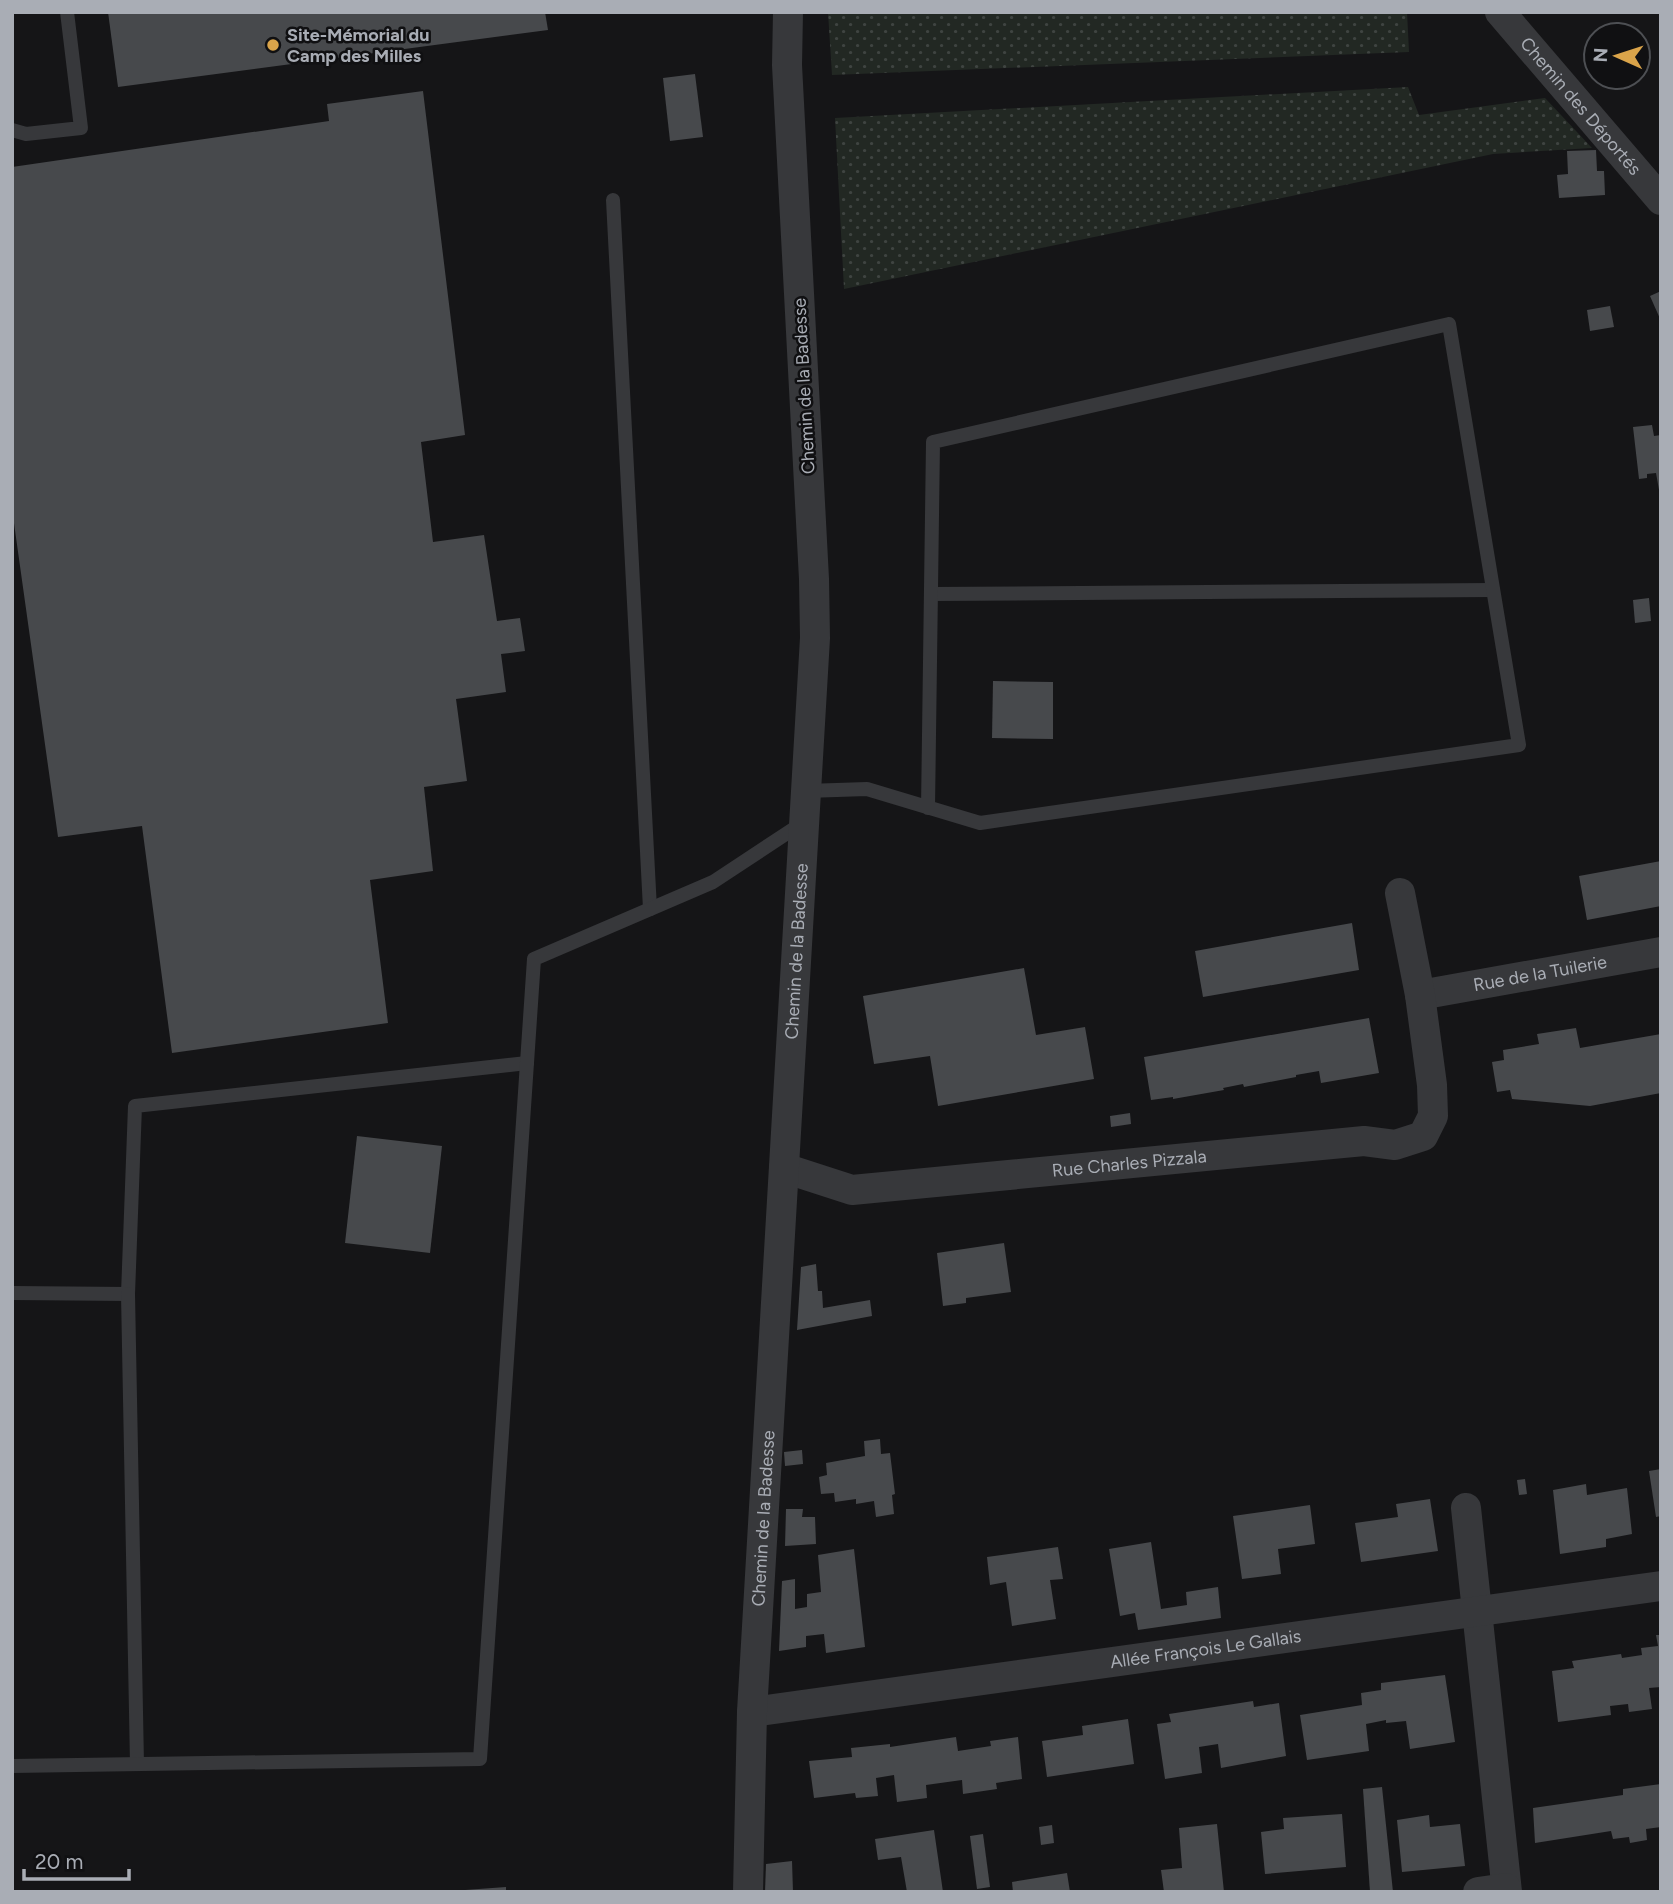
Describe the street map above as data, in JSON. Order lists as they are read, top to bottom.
{
  "streets": {
    "street": [
      "Chemin des Déportés",
      "Chemin de la Badesse",
      "Rue de la Tuilerie",
      "Rue Charles Pizzala",
      "Allée François Le Gallais"
    ]
  },
  "crossings": [
    ["Chemin de la Badesse", "Rue Charles Pizzala"],
    ["Chemin de la Badesse", "Allée François Le Gallais"],
    ["Rue de la Tuilerie", "Rue Charles Pizzala"]
  ],
  "places": ["Site-Mémorial du Camp des Milles"],
  "scale_bar": "20 m",
  "north": "left"
}
